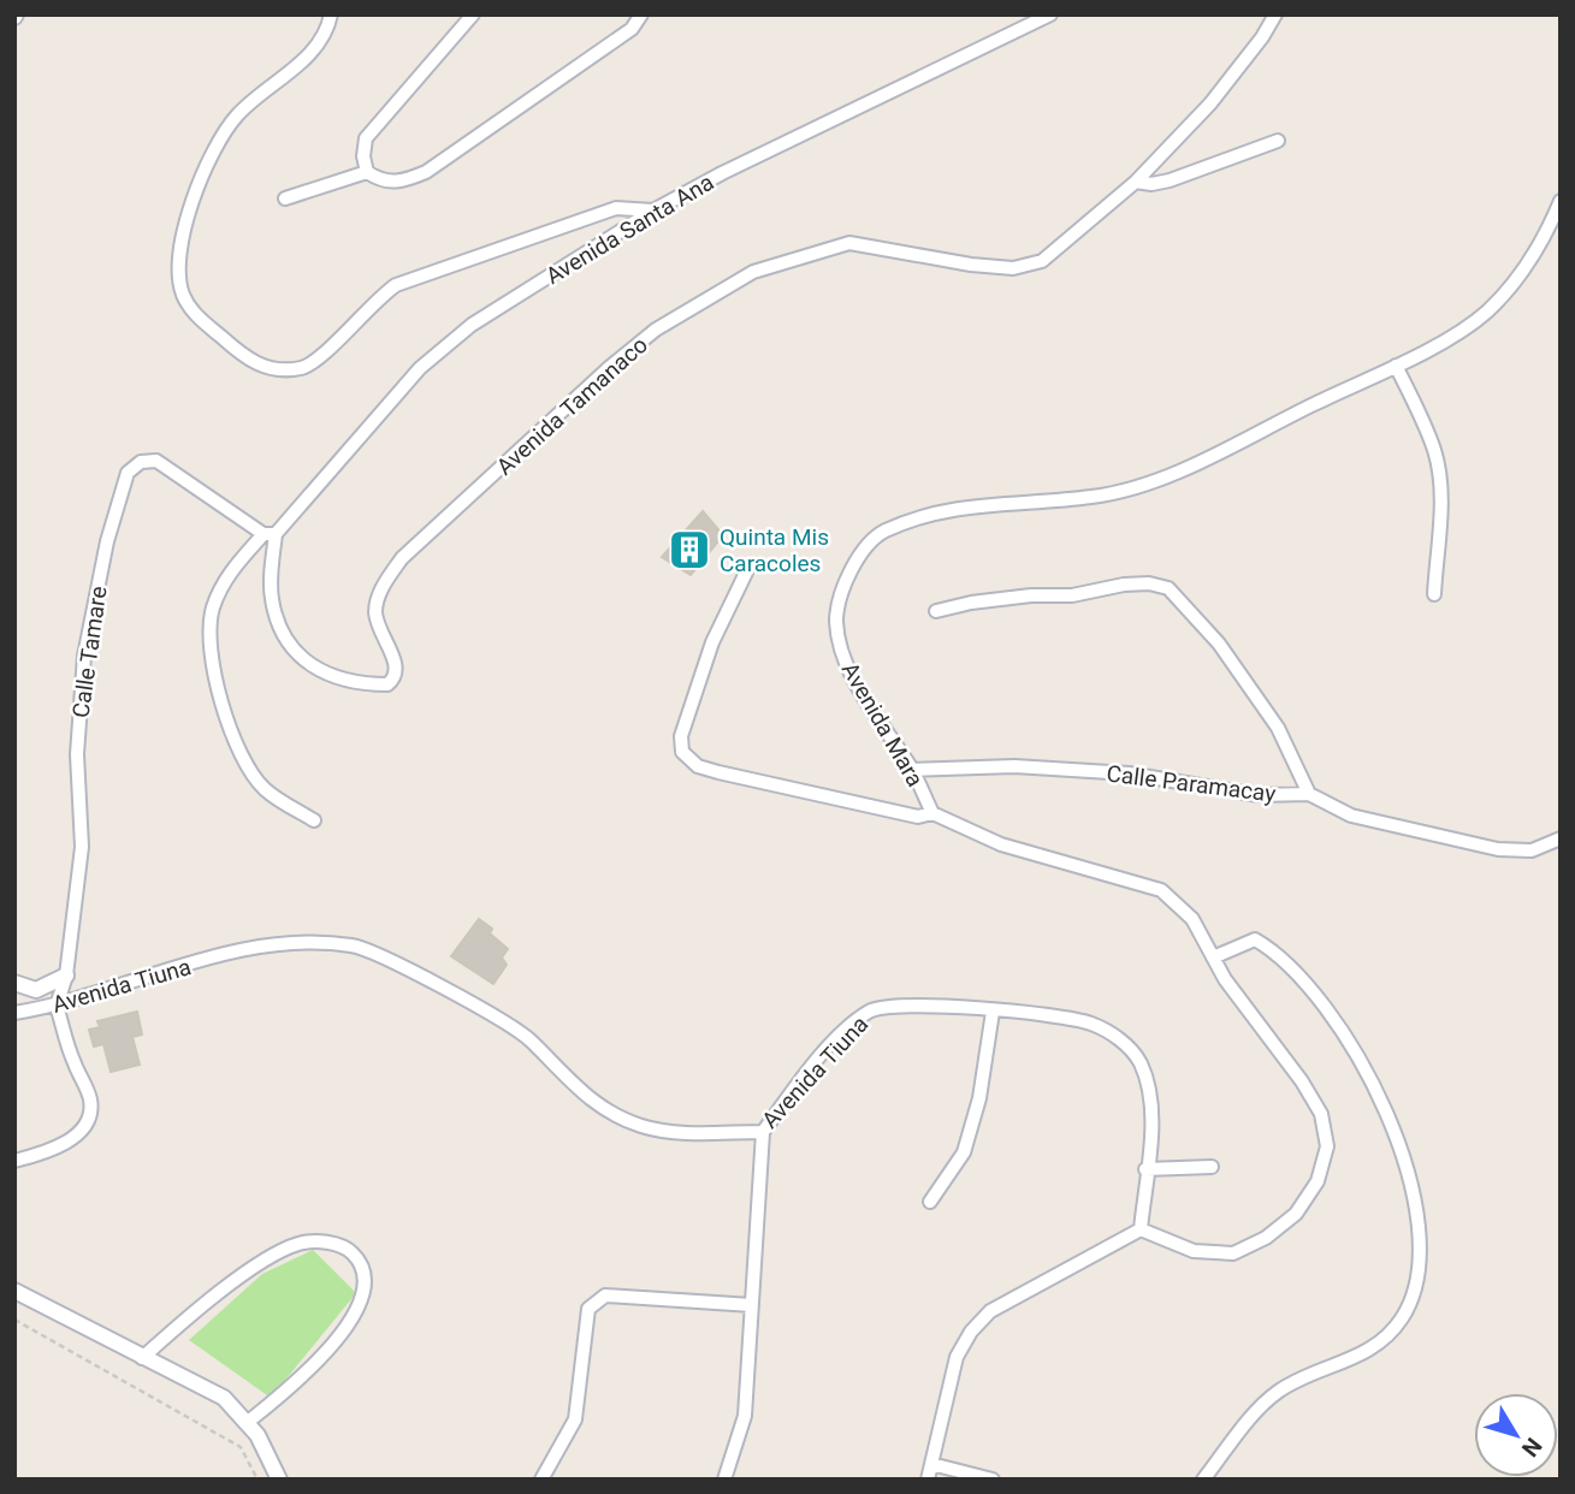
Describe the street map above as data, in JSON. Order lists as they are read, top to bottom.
{
  "streets": {
    "street": [
      "Avenida Santa Ana",
      "Avenida Tamanaco",
      "Calle Tamare",
      "Avenida Mara",
      "Calle Paramacay",
      "Avenida Tiuna"
    ]
  },
  "crossings": [
    ["Avenida Santa Ana", "Avenida Tamanaco"],
    ["Avenida Santa Ana", "Calle Tamare"],
    ["Avenida Tamanaco", "Calle Tamare"],
    ["Calle Tamare", "Avenida Tiuna"],
    ["Avenida Mara", "Calle Paramacay"],
    ["Avenida Mara", "Avenida Tiuna"]
  ],
  "places": {
    "building": ["Quinta Mis Caracoles"]
  },
  "north": "bottom right"
}
